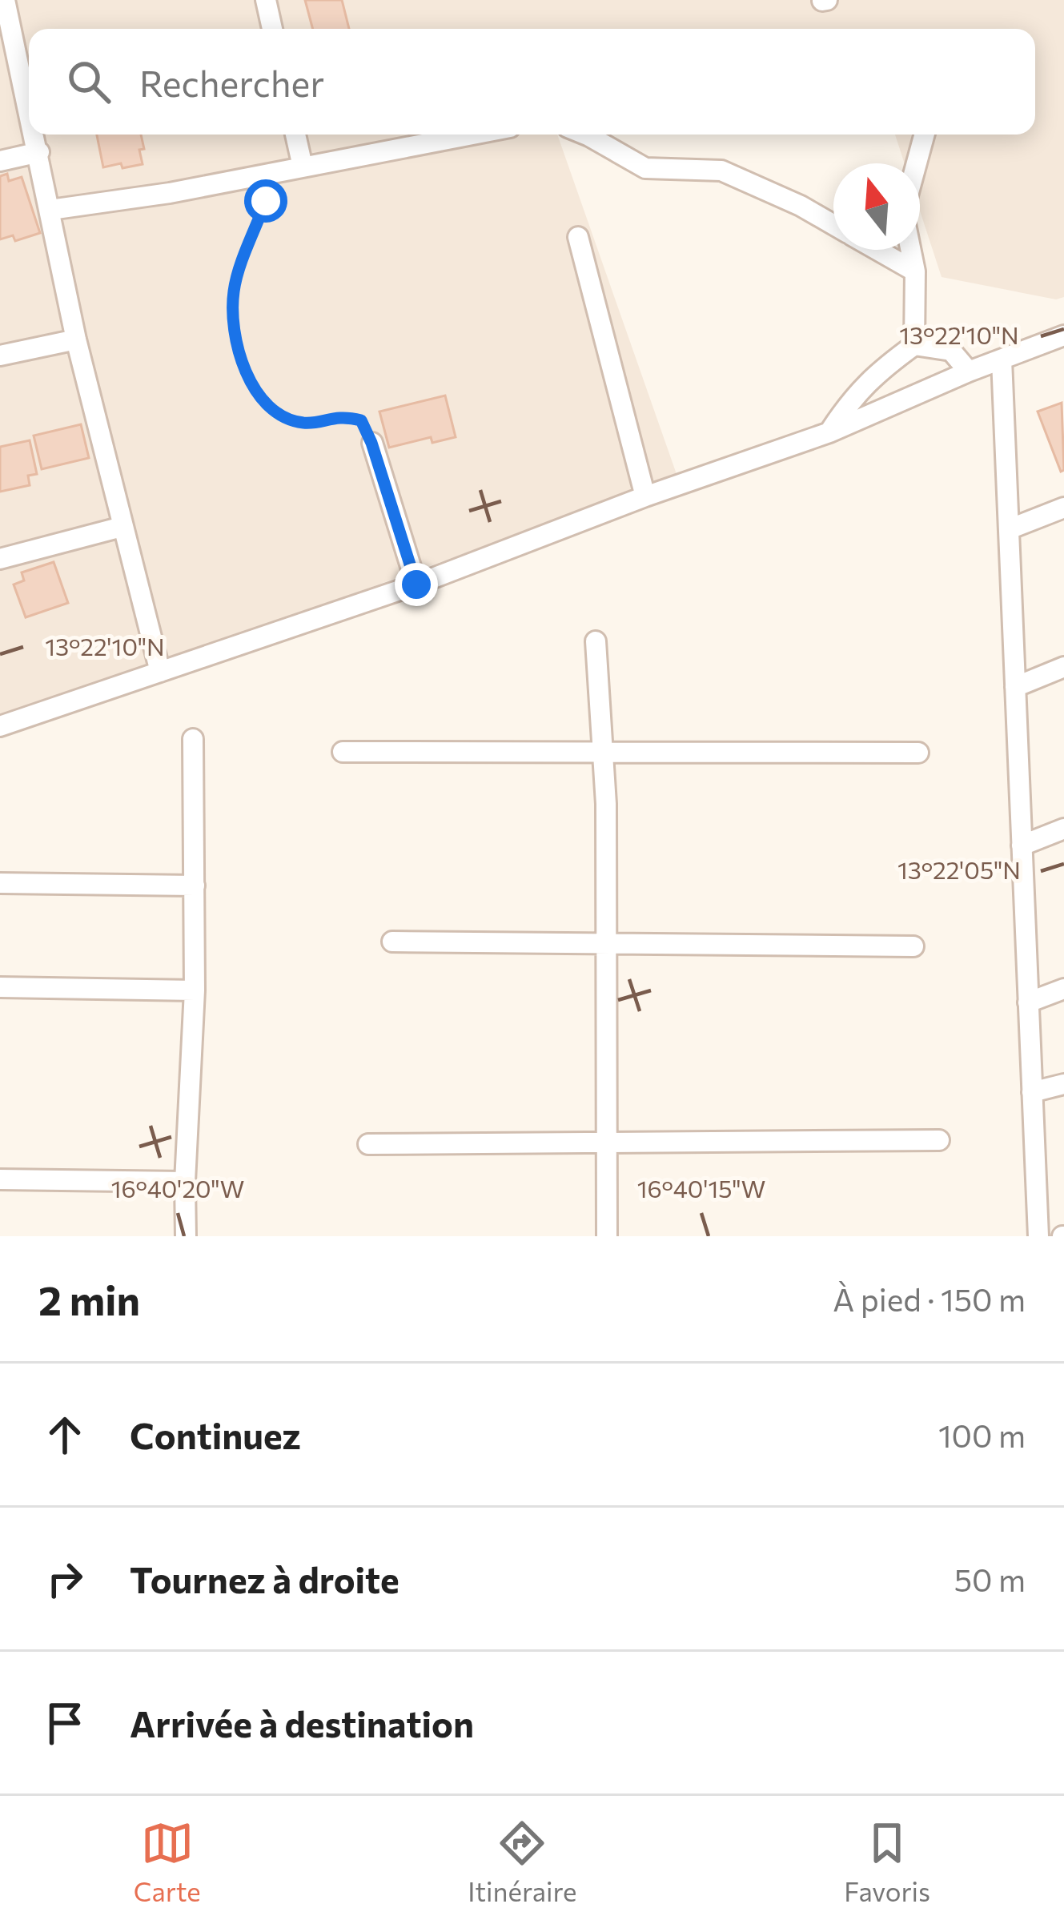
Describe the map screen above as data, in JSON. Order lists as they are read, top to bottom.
{
  "north": "top",
  "page": {
    "search": "Rechercher",
    "heading": ["2 min", "À pied · 150 m"],
    "list": [
      ["Continuez", "100 m"],
      ["Tournez à droite", "50 m"],
      "Arrivée à destination"
    ],
    "nav": ["Carte", "Itinéraire", "Favoris"]
  },
  "coordinates": [
    "13°22'10\"N",
    "13°22'05\"N",
    "16°40'20\"W",
    "16°40'15\"W"
  ]
}
